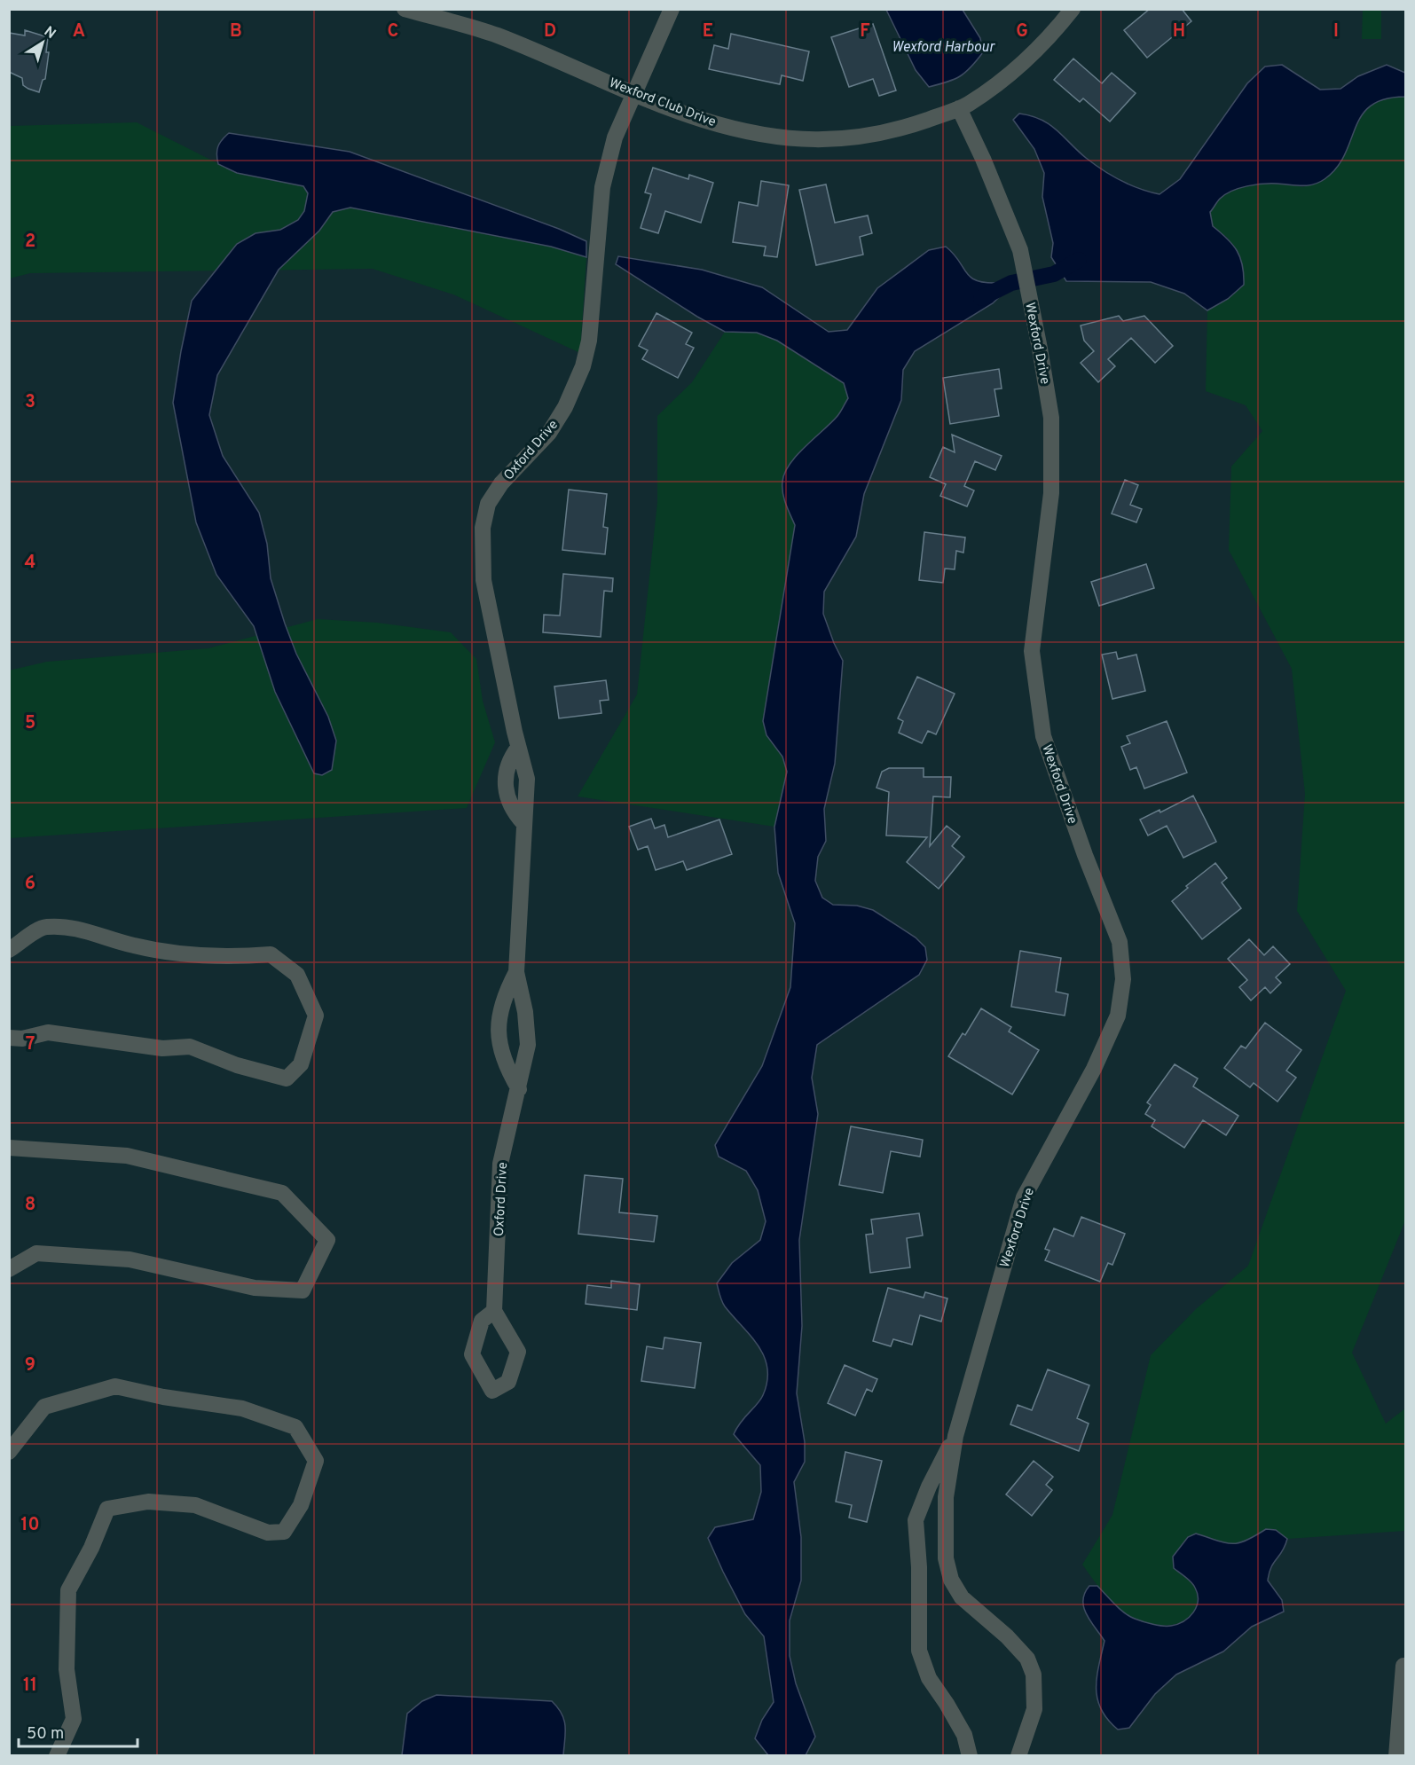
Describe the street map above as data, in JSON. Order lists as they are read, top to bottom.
{
  "streets": {
    "street": ["Wexford Club Drive", "Wexford Drive", "Oxford Drive"]
  },
  "crossings": [
    ["Wexford Club Drive", "Wexford Drive"],
    ["Wexford Club Drive", "Oxford Drive"]
  ],
  "water": ["Wexford Harbour"],
  "scale_bar": "50 m",
  "north": "top right",
  "grid": {
    "columns": [
      "A",
      "B",
      "C",
      "D",
      "E",
      "F",
      "G",
      "H",
      "I"
    ],
    "rows": [
      "2",
      "3",
      "4",
      "5",
      "6",
      "7",
      "8",
      "9",
      "10",
      "11"
    ]
  }
}
